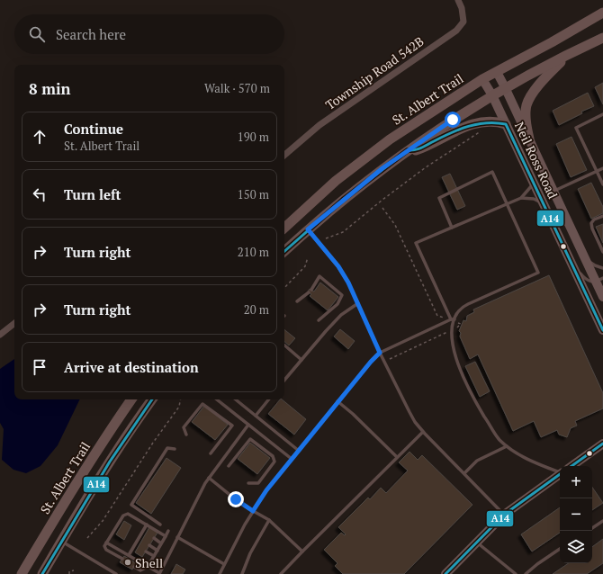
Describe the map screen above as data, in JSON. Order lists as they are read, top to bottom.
{
  "streets": {
    "main road": ["St. Albert Trail", "Neil Ross Road"],
    "street": ["Township Road 542B"]
  },
  "crossings": [
    ["St. Albert Trail", "Neil Ross Road"]
  ],
  "places": ["Shell"],
  "lines": ["transit line A14"],
  "page": {
    "search": "Search here",
    "heading": ["8 min", "Walk · 570 m"],
    "list": [
      ["Continue", "St. Albert Trail", "190 m"],
      ["Turn left", "150 m"],
      ["Turn right", "210 m"],
      ["Turn right", "20 m"],
      "Arrive at destination"
    ],
    "map_buttons": ["+", "−"]
  }
}
